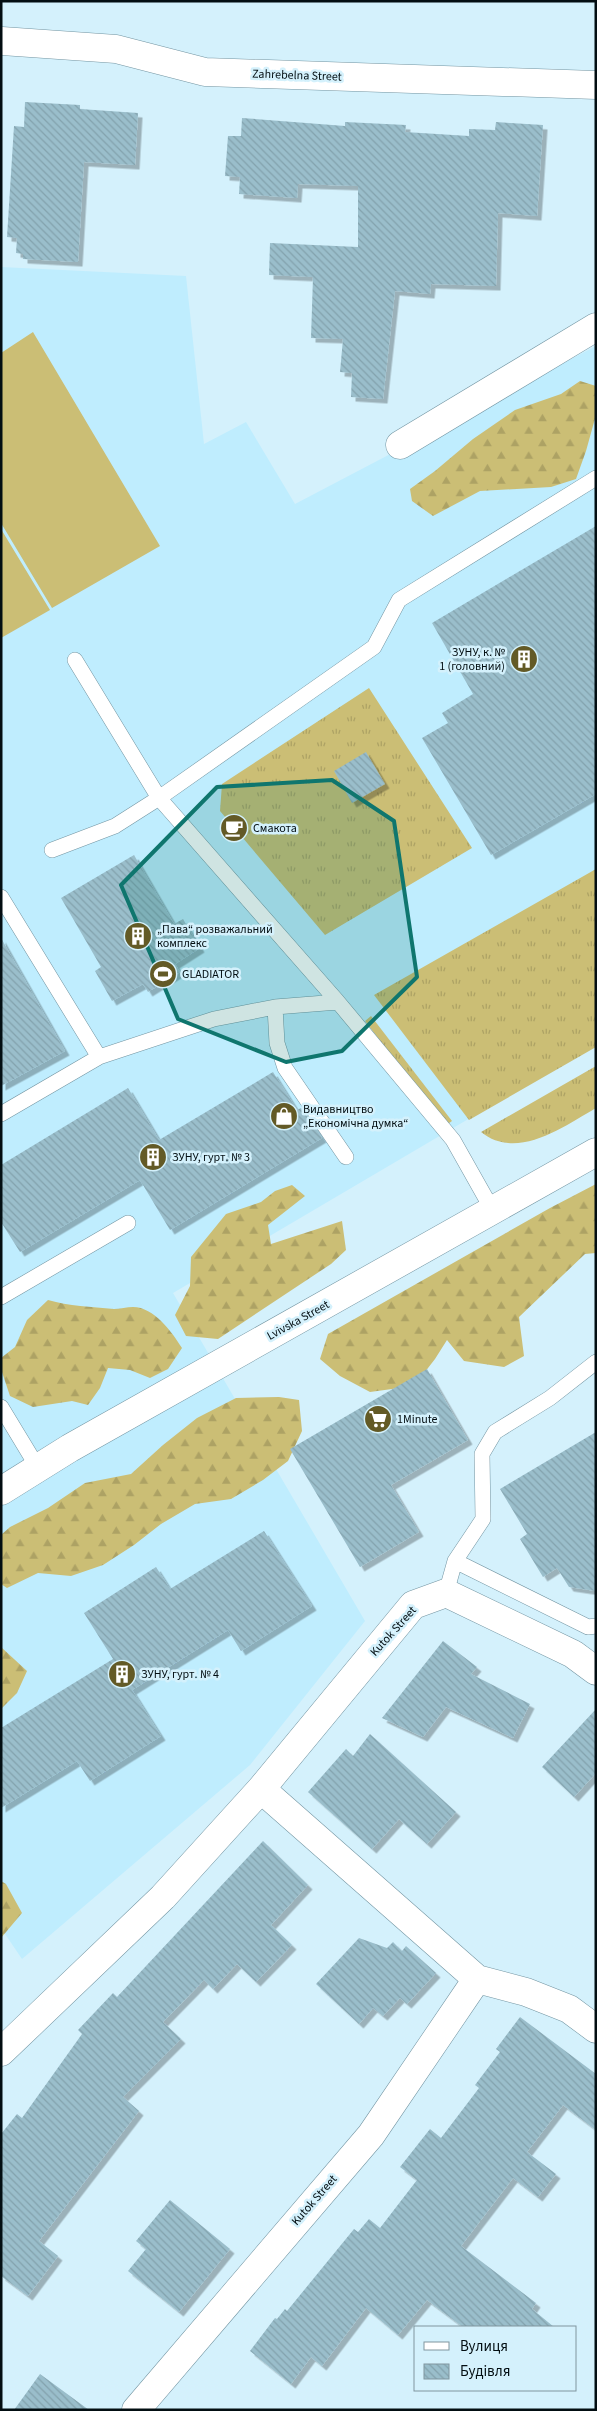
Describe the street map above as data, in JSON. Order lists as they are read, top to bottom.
{
  "streets": {
    "street": ["Zahrebelna Street", "Lvivska Street", "Kutok Street"]
  },
  "places": {
    "building": [
      "ЗУНУ, к. № 1 (головний)",
      "„Пава“ розважальний комплекс",
      "ЗУНУ, гурт. № 3",
      "ЗУНУ, гурт. № 4"
    ],
    "cafe": ["Смакота"],
    "sports": ["GLADIATOR"],
    "shop": ["Видавництво „Економічна думка“"],
    "supermarket": ["1Minute"]
  },
  "legend": ["Вулиця", "Будівля"]
}
